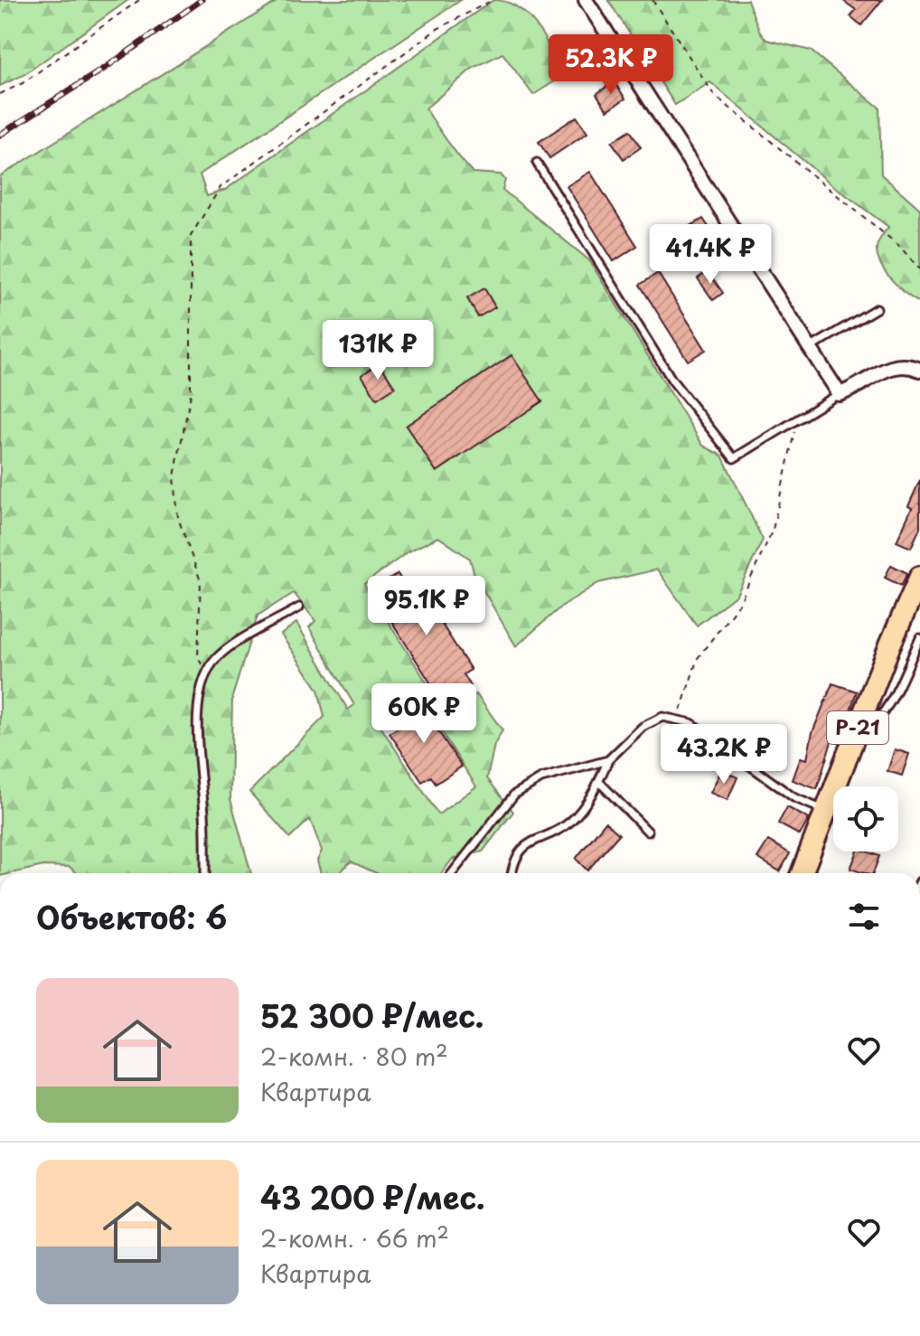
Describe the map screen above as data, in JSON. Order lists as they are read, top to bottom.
{
  "streets": {
    "main road": ["Р-21"]
  },
  "page": {
    "price": [
      "52.3K ₽",
      "41.4K ₽",
      "131K ₽",
      "95.1K ₽",
      "60K ₽",
      "43.2K ₽"
    ],
    "heading": "Объектов: 6",
    "list": [
      {
        "name": "52 300 ₽/мес.",
        "note": "2-комн. · 80 m² · Квартира"
      },
      {
        "name": "43 200 ₽/мес.",
        "note": "2-комн. · 66 m² · Квартира"
      }
    ]
  }
}
